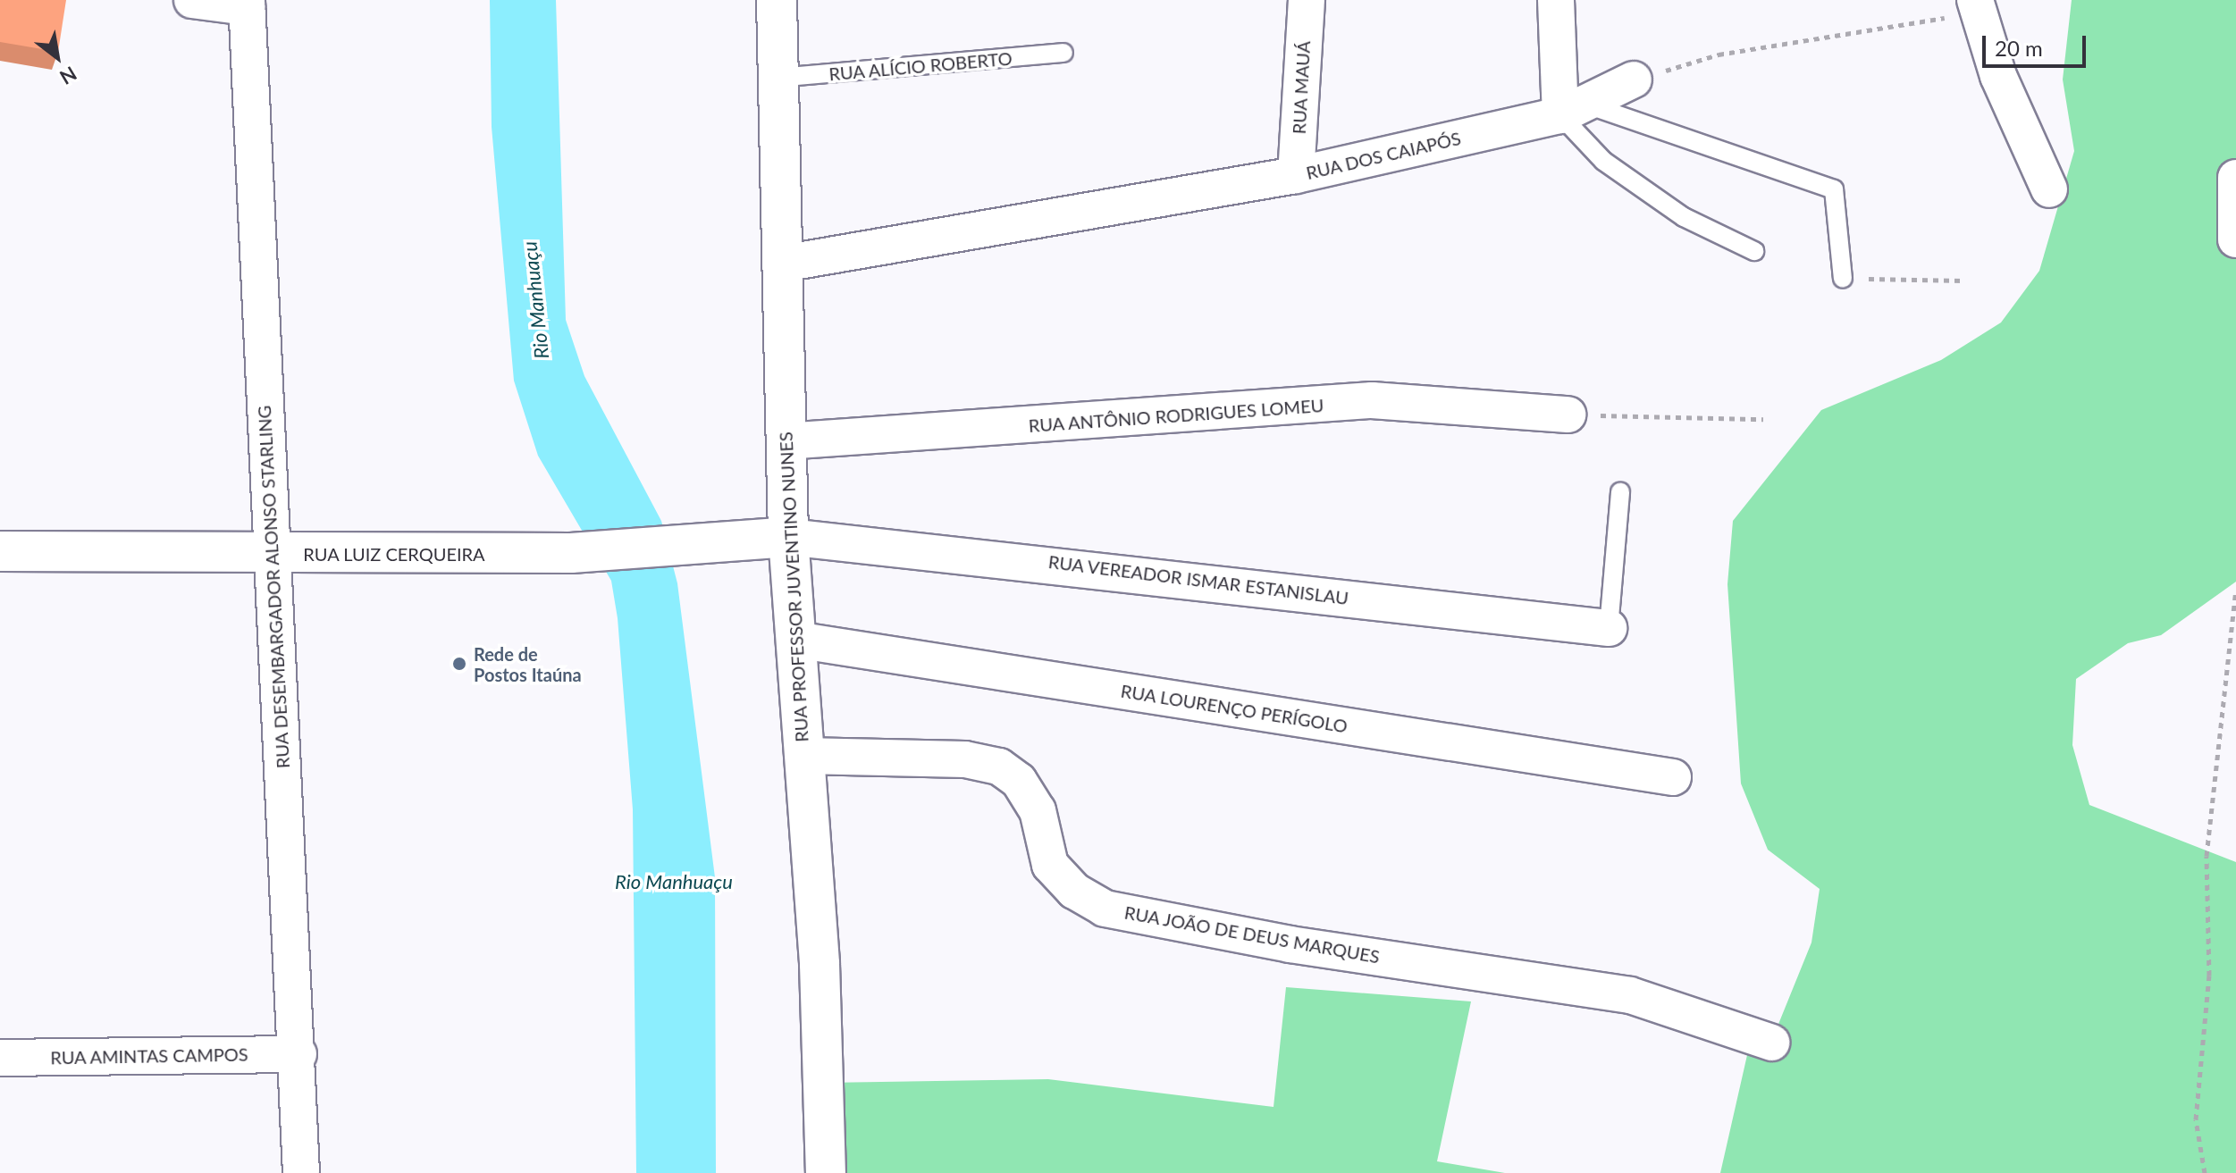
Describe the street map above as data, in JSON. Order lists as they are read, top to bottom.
{
  "streets": {
    "street": [
      "RUA MAUÁ",
      "RUA DOS CAIAPÓS",
      "RUA ANTÔNIO RODRIGUES LOMEU",
      "RUA LUIZ CERQUEIRA",
      "RUA VEREADOR ISMAR ESTANISLAU",
      "RUA DESEMBARGADOR ALONSO STARLING",
      "RUA PROFESSOR JUVENTINO NUNES",
      "RUA LOURENÇO PERÍGOLO",
      "RUA JOÃO DE DEUS MARQUES",
      "RUA AMINTAS CAMPOS"
    ],
    "lane": ["RUA ALÍCIO ROBERTO"]
  },
  "crossings": [
    ["RUA ALÍCIO ROBERTO", "RUA PROFESSOR JUVENTINO NUNES"],
    ["RUA MAUÁ", "RUA DOS CAIAPÓS"],
    ["RUA DOS CAIAPÓS", "RUA PROFESSOR JUVENTINO NUNES"],
    ["RUA ANTÔNIO RODRIGUES LOMEU", "RUA PROFESSOR JUVENTINO NUNES"],
    ["RUA LUIZ CERQUEIRA", "RUA VEREADOR ISMAR ESTANISLAU"],
    ["RUA LUIZ CERQUEIRA", "RUA DESEMBARGADOR ALONSO STARLING"],
    ["RUA LUIZ CERQUEIRA", "RUA PROFESSOR JUVENTINO NUNES"],
    ["RUA VEREADOR ISMAR ESTANISLAU", "RUA PROFESSOR JUVENTINO NUNES"],
    ["RUA DESEMBARGADOR ALONSO STARLING", "RUA AMINTAS CAMPOS"],
    ["RUA PROFESSOR JUVENTINO NUNES", "RUA LOURENÇO PERÍGOLO"],
    ["RUA PROFESSOR JUVENTINO NUNES", "RUA JOÃO DE DEUS MARQUES"]
  ],
  "water": ["Rio Manhuaçu"],
  "places": ["Rede de Postos Itaúna"],
  "scale_bar": "20 m",
  "north": "bottom right"
}
